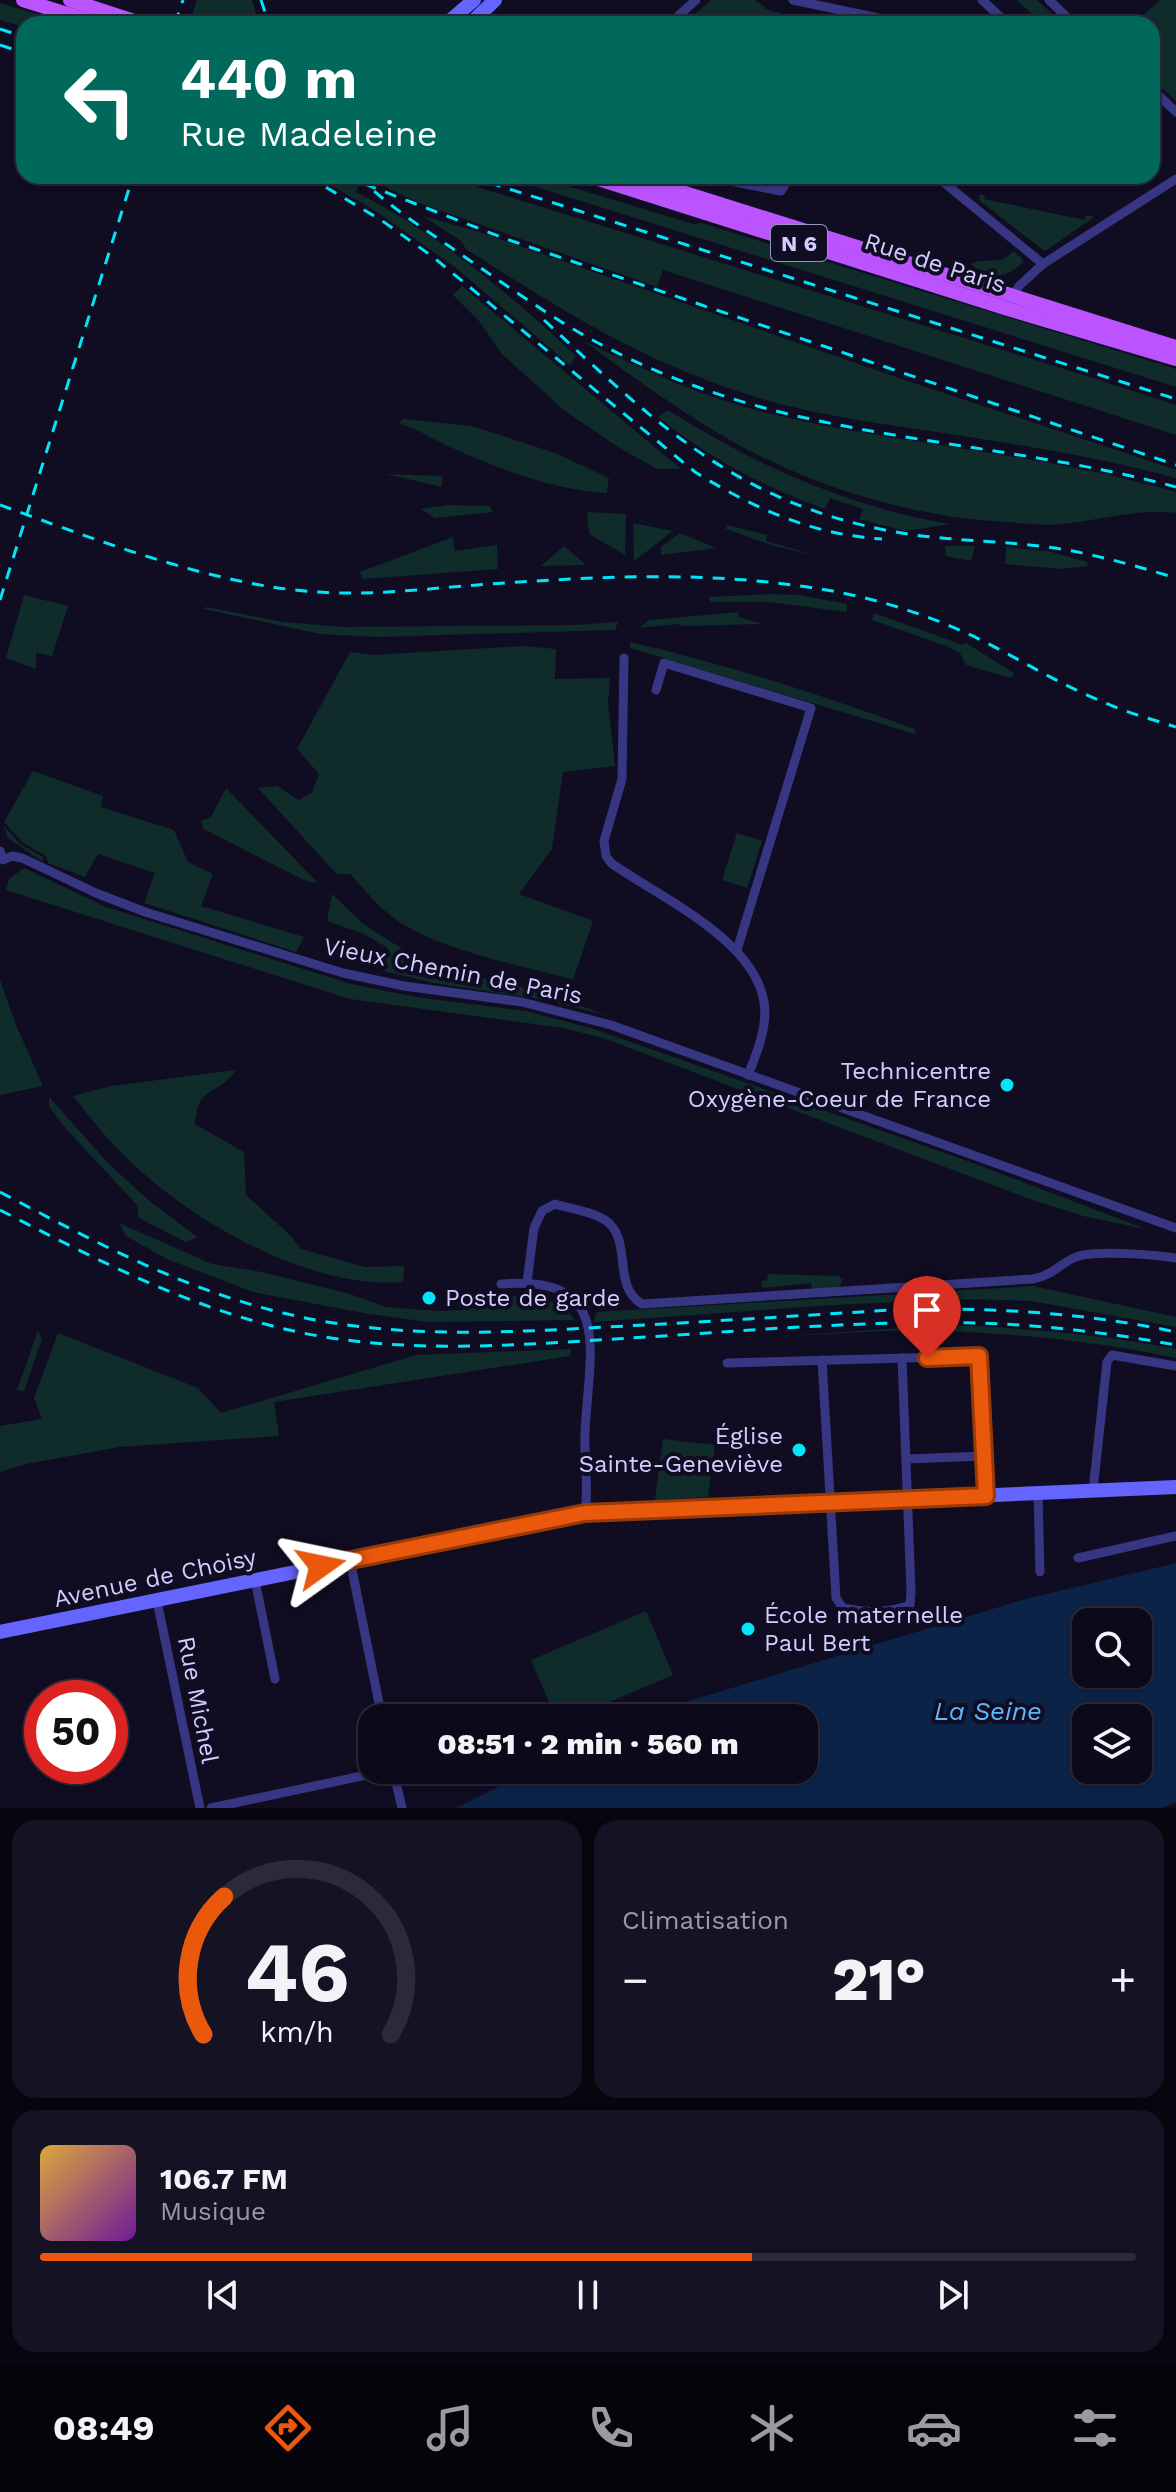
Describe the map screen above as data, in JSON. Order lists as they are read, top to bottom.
{
  "streets": {
    "main road": ["N 6", "Rue de Paris", "Avenue de Choisy"],
    "street": ["Vieux Chemin de Paris", "Rue Michel"]
  },
  "crossings": [
    ["Avenue de Choisy", "Rue Michel"]
  ],
  "water": ["La Seine"],
  "places": [
    "Technicentre Oxygène-Coeur de France",
    "Poste de garde",
    "Église Sainte-Geneviève",
    "École maternelle Paul Bert"
  ],
  "page": {
    "turn": ["440 m", "Rue Madeleine"],
    "limit": "50",
    "trip": "08:51 · 2 min · 560 m",
    "tile": "Climatisation",
    "heat": ["−", "21°", "+"],
    "song": ["106.7 FM", "Musique"],
    "tabs": "08:49",
    "gauge": ["46", "km/h"]
  }
}
